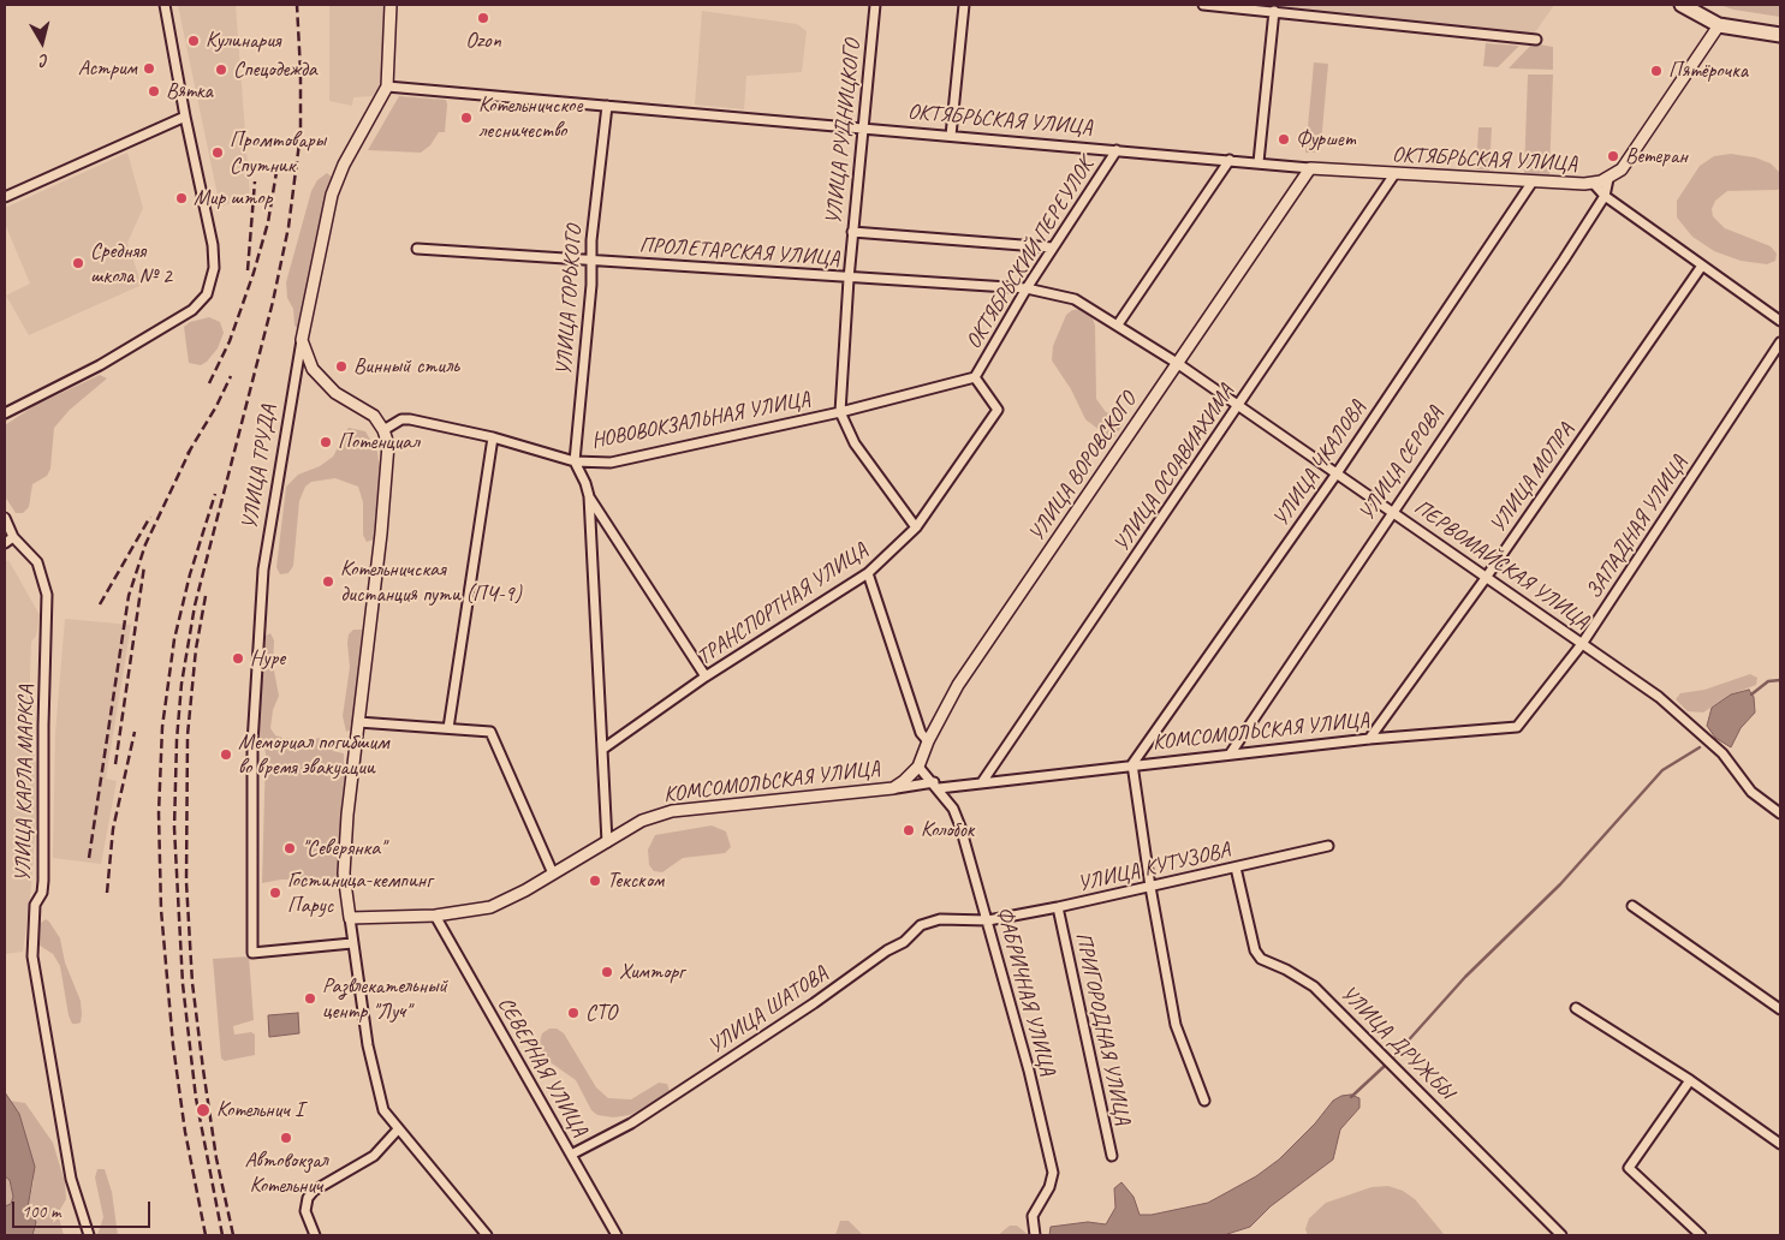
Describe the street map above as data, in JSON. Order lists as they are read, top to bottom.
{
  "streets": {
    "street": [
      "ОКТЯБРЬСКАЯ УЛИЦА",
      "УЛИЦА РУДНИЦКОГО",
      "ПРОЛЕТАРСКАЯ УЛИЦА",
      "ОКТЯБРЬСКИЙ ПЕРЕУЛОК",
      "УЛИЦА ГОРЬКОГО",
      "НОВОВОКЗАЛЬНАЯ УЛИЦА",
      "УЛИЦА ЧКАЛОВА",
      "УЛИЦА СЕРОВА",
      "УЛИЦА ТРУДА",
      "УЛИЦА ВОРОВСКОГО",
      "УЛИЦА ОСОАВИАХИМА",
      "УЛИЦА МОПРА",
      "ЗАПАДНАЯ УЛИЦА",
      "ПЕРВОМАЙСКАЯ УЛИЦА",
      "ТРАНСПОРТНАЯ УЛИЦА",
      "КОМСОМОЛЬСКАЯ УЛИЦА",
      "УЛИЦА КАРЛА МАРКСА",
      "УЛИЦА КУТУЗОВА",
      "ФАБРИЧНАЯ УЛИЦА",
      "УЛИЦА ШАТОВА",
      "ПРИГОРОДНАЯ УЛИЦА",
      "УЛИЦА ДРУЖБЫ",
      "СЕВЕРНАЯ УЛИЦА"
    ]
  },
  "crossings": [
    ["ОКТЯБРЬСКАЯ УЛИЦА", "УЛИЦА РУДНИЦКОГО"],
    ["ОКТЯБРЬСКАЯ УЛИЦА", "ОКТЯБРЬСКИЙ ПЕРЕУЛОК"],
    ["ОКТЯБРЬСКАЯ УЛИЦА", "УЛИЦА ГОРЬКОГО"],
    ["ОКТЯБРЬСКАЯ УЛИЦА", "УЛИЦА ЧКАЛОВА"],
    ["ОКТЯБРЬСКАЯ УЛИЦА", "УЛИЦА ТРУДА"],
    ["ОКТЯБРЬСКАЯ УЛИЦА", "УЛИЦА ВОРОВСКОГО"],
    ["ОКТЯБРЬСКАЯ УЛИЦА", "УЛИЦА ОСОАВИАХИМА"],
    ["УЛИЦА РУДНИЦКОГО", "ПРОЛЕТАРСКАЯ УЛИЦА"],
    ["УЛИЦА РУДНИЦКОГО", "НОВОВОКЗАЛЬНАЯ УЛИЦА"],
    ["УЛИЦА РУДНИЦКОГО", "ТРАНСПОРТНАЯ УЛИЦА"],
    ["ПРОЛЕТАРСКАЯ УЛИЦА", "ОКТЯБРЬСКИЙ ПЕРЕУЛОК"],
    ["ПРОЛЕТАРСКАЯ УЛИЦА", "УЛИЦА ГОРЬКОГО"],
    ["ПРОЛЕТАРСКАЯ УЛИЦА", "ПЕРВОМАЙСКАЯ УЛИЦА"],
    ["ОКТЯБРЬСКИЙ ПЕРЕУЛОК", "НОВОВОКЗАЛЬНАЯ УЛИЦА"],
    ["ОКТЯБРЬСКИЙ ПЕРЕУЛОК", "ТРАНСПОРТНАЯ УЛИЦА"],
    ["УЛИЦА ГОРЬКОГО", "НОВОВОКЗАЛЬНАЯ УЛИЦА"],
    ["УЛИЦА ГОРЬКОГО", "ТРАНСПОРТНАЯ УЛИЦА"],
    ["УЛИЦА ГОРЬКОГО", "КОМСОМОЛЬСКАЯ УЛИЦА"],
    ["НОВОВОКЗАЛЬНАЯ УЛИЦА", "ТРАНСПОРТНАЯ УЛИЦА"],
    ["УЛИЦА ЧКАЛОВА", "ПЕРВОМАЙСКАЯ УЛИЦА"],
    ["УЛИЦА ЧКАЛОВА", "КОМСОМОЛЬСКАЯ УЛИЦА"],
    ["УЛИЦА СЕРОВА", "ПЕРВОМАЙСКАЯ УЛИЦА"],
    ["УЛИЦА СЕРОВА", "КОМСОМОЛЬСКАЯ УЛИЦА"],
    ["УЛИЦА ВОРОВСКОГО", "ПЕРВОМАЙСКАЯ УЛИЦА"],
    ["УЛИЦА ВОРОВСКОГО", "КОМСОМОЛЬСКАЯ УЛИЦА"],
    ["УЛИЦА ВОРОВСКОГО", "ФАБРИЧНАЯ УЛИЦА"],
    ["УЛИЦА ОСОАВИАХИМА", "ПЕРВОМАЙСКАЯ УЛИЦА"],
    ["УЛИЦА ОСОАВИАХИМА", "КОМСОМОЛЬСКАЯ УЛИЦА"],
    ["УЛИЦА МОПРА", "ПЕРВОМАЙСКАЯ УЛИЦА"],
    ["УЛИЦА МОПРА", "КОМСОМОЛЬСКАЯ УЛИЦА"],
    ["ЗАПАДНАЯ УЛИЦА", "ПЕРВОМАЙСКАЯ УЛИЦА"],
    ["ЗАПАДНАЯ УЛИЦА", "КОМСОМОЛЬСКАЯ УЛИЦА"],
    ["КОМСОМОЛЬСКАЯ УЛИЦА", "ФАБРИЧНАЯ УЛИЦА"],
    ["КОМСОМОЛЬСКАЯ УЛИЦА", "СЕВЕРНАЯ УЛИЦА"],
    ["УЛИЦА КУТУЗОВА", "ФАБРИЧНАЯ УЛИЦА"],
    ["УЛИЦА КУТУЗОВА", "УЛИЦА ШАТОВА"],
    ["УЛИЦА КУТУЗОВА", "ПРИГОРОДНАЯ УЛИЦА"],
    ["УЛИЦА КУТУЗОВА", "УЛИЦА ДРУЖБЫ"],
    ["ФАБРИЧНАЯ УЛИЦА", "УЛИЦА ШАТОВА"],
    ["УЛИЦА ШАТОВА", "СЕВЕРНАЯ УЛИЦА"]
  ],
  "places": [
    "Ozon",
    "Кулинария",
    "Астрим",
    "Спецодежда",
    "Пятёрочка",
    "Вятка",
    "Котельничское лесничество",
    "Фуршет",
    "Промтовары Спутник",
    "Ветеран",
    "Мир штор",
    "Средняя школа № 2",
    "Винный стиль",
    "Потенциал",
    "Котельничская дистанция пути (ПЧ-9)",
    "Hype",
    "Мемориал погибшим во время эвакуации",
    "Колобок",
    "\"Северянка\"",
    "Текском",
    "Гостиница-кемпинг Парус",
    "Химторг",
    "Развлекательный центр \"Луч\"",
    "СТО",
    "Котельнич I",
    "Автовокзал Котельнич"
  ],
  "scale_bar": "100 m",
  "north": "bottom"
}
